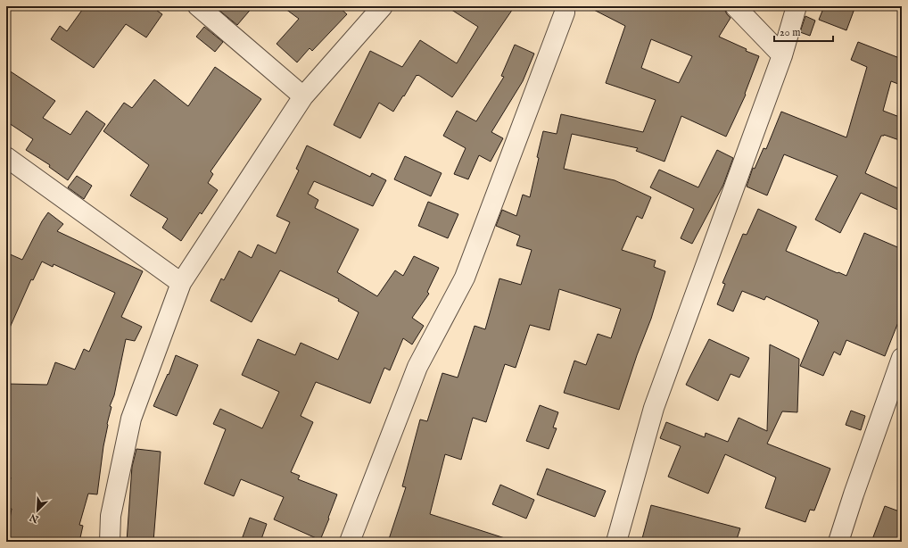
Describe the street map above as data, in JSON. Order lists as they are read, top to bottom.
{
  "scale_bar": "20 m",
  "north": "bottom left"
}
